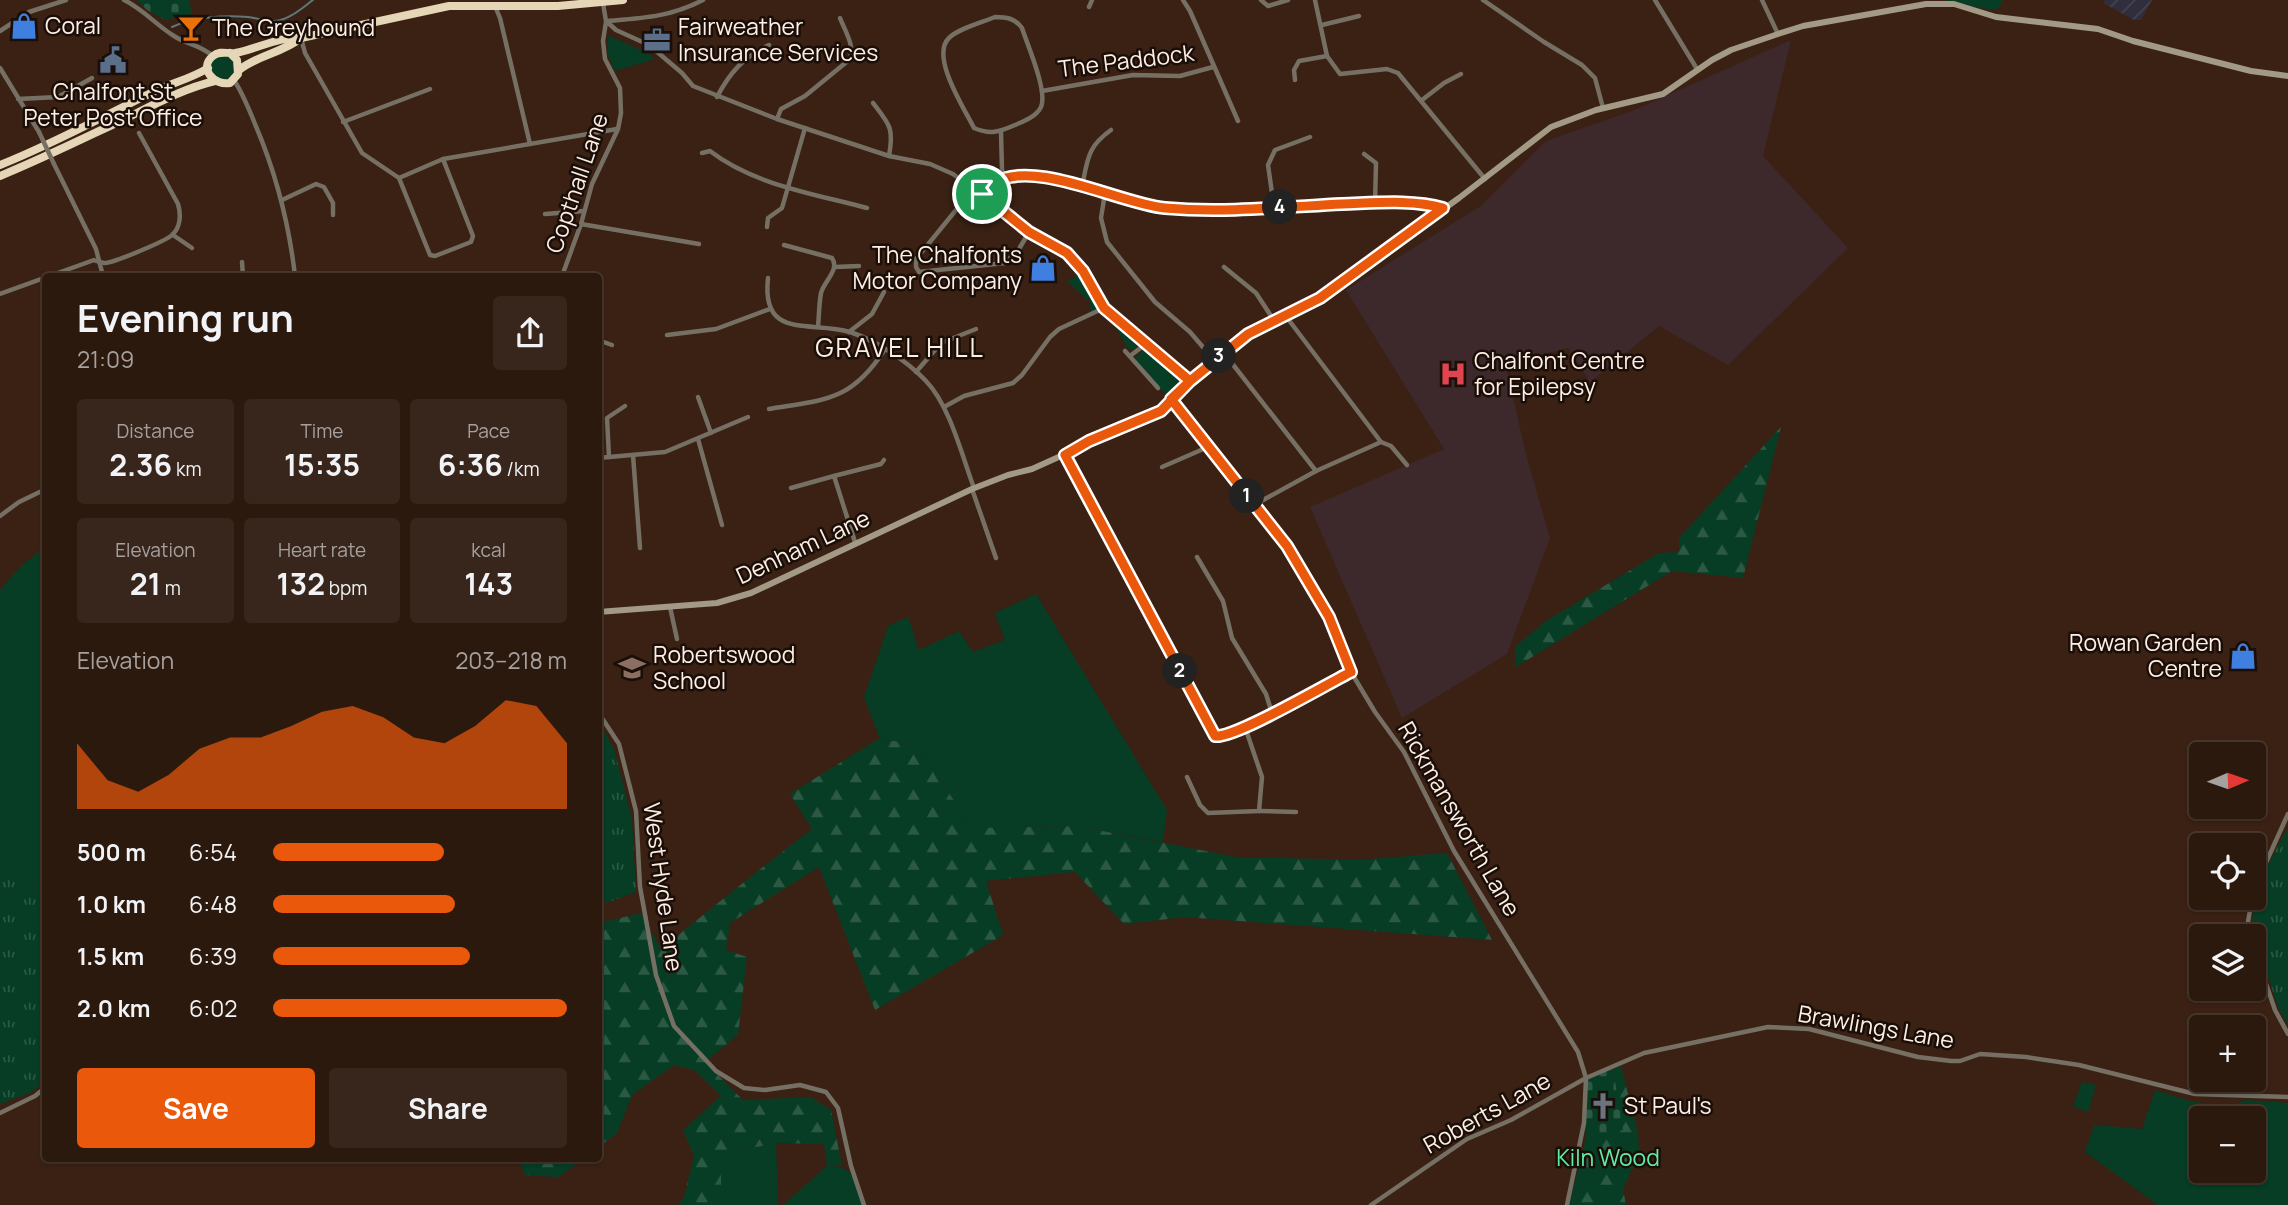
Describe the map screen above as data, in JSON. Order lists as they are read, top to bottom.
{
  "streets": {
    "street": [
      "The Paddock",
      "Copthall Lane",
      "Denham Lane",
      "Rickmansworth Lane",
      "West Hyde Lane",
      "Brawlings Lane",
      "Roberts Lane"
    ]
  },
  "crossings": [
    ["Denham Lane", "Rickmansworth Lane"],
    ["Rickmansworth Lane", "Brawlings Lane"],
    ["Rickmansworth Lane", "Roberts Lane"],
    ["Brawlings Lane", "Roberts Lane"]
  ],
  "districts": ["GRAVEL HILL"],
  "parks": ["Kiln Wood"],
  "places": {
    "shop": ["Coral", "The Chalfonts Motor Company", "Rowan Garden Centre"],
    "bar": ["The Greyhound"],
    "office": ["Fairweather Insurance Services"],
    "public building": ["Chalfont St Peter Post Office"],
    "hospital": ["Chalfont Centre for Epilepsy"],
    "school or university": ["Robertswood School"],
    "church": ["St Paul's"]
  },
  "north": "right",
  "page": {
    "pins": [
      "4",
      "3",
      "1",
      "2"
    ],
    "heading": ["Evening run", "21:09"],
    "stats": [
      ["Distance", "2.36 km"],
      ["Time", "15:35"],
      ["Pace", "6:36 /km"],
      ["Elevation", "21 m"],
      ["Heart rate", "132 bpm"],
      ["kcal", "143"]
    ],
    "chart": ["Elevation", "203–218 m"],
    "map_buttons": ["+", "−"],
    "list": [
      {
        "name": "500 m",
        "note": "6:54"
      },
      {
        "name": "1.0 km",
        "note": "6:48"
      },
      {
        "name": "1.5 km",
        "note": "6:39"
      },
      {
        "name": "2.0 km",
        "note": "6:02"
      }
    ],
    "buttons": ["Save", "Share"]
  }
}
